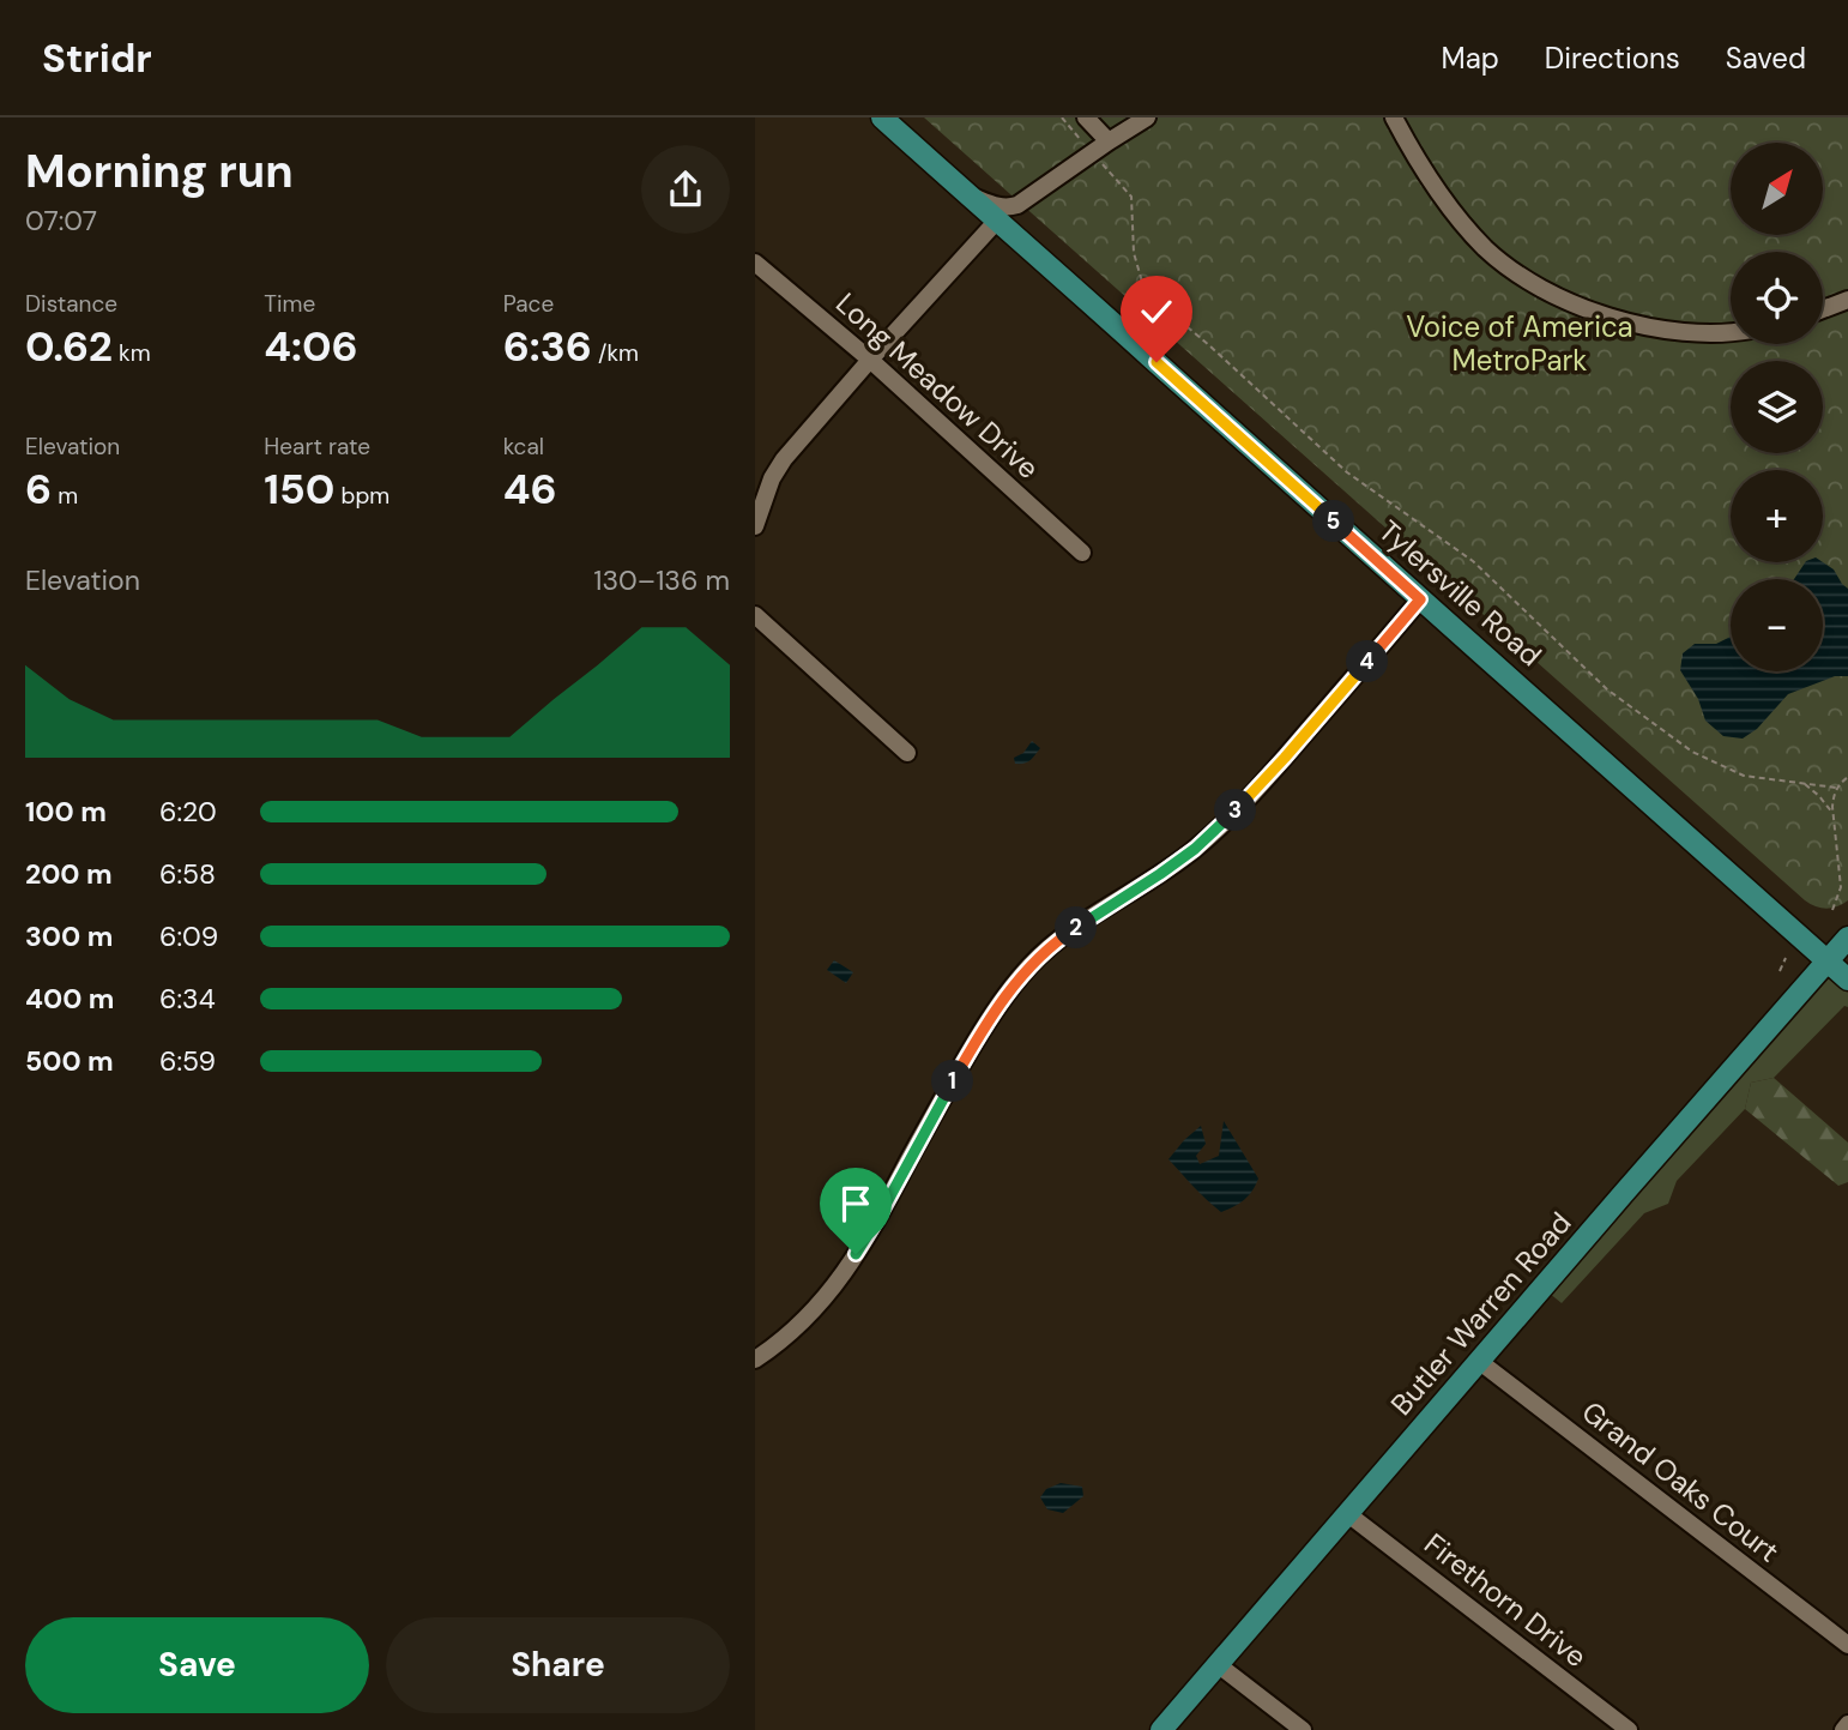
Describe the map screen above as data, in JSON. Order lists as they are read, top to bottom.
{
  "streets": {
    "main road": ["Tylersville Road", "Butler Warren Road"],
    "street": ["Long Meadow Drive", "Grand Oaks Court", "Firethorn Drive"]
  },
  "crossings": [
    ["Tylersville Road", "Butler Warren Road"],
    ["Butler Warren Road", "Grand Oaks Court"],
    ["Butler Warren Road", "Firethorn Drive"]
  ],
  "parks": ["Voice of America MetroPark"],
  "north": "top right",
  "page": {
    "header": "Stridr",
    "nav": ["Map", "Directions", "Saved"],
    "heading": ["Morning run", "07:07"],
    "map_buttons": ["+", "−"],
    "stats": [
      ["Distance", "0.62 km"],
      ["Time", "4:06"],
      ["Pace", "6:36 /km"],
      ["Elevation", "6 m"],
      ["Heart rate", "150 bpm"],
      ["kcal", "46"]
    ],
    "pins": [
      "5",
      "4",
      "3",
      "2",
      "1"
    ],
    "chart": ["Elevation", "130–136 m"],
    "list": [
      {
        "name": "100 m",
        "note": "6:20"
      },
      {
        "name": "200 m",
        "note": "6:58"
      },
      {
        "name": "300 m",
        "note": "6:09"
      },
      {
        "name": "400 m",
        "note": "6:34"
      },
      {
        "name": "500 m",
        "note": "6:59"
      }
    ],
    "buttons": ["Save", "Share"]
  }
}
